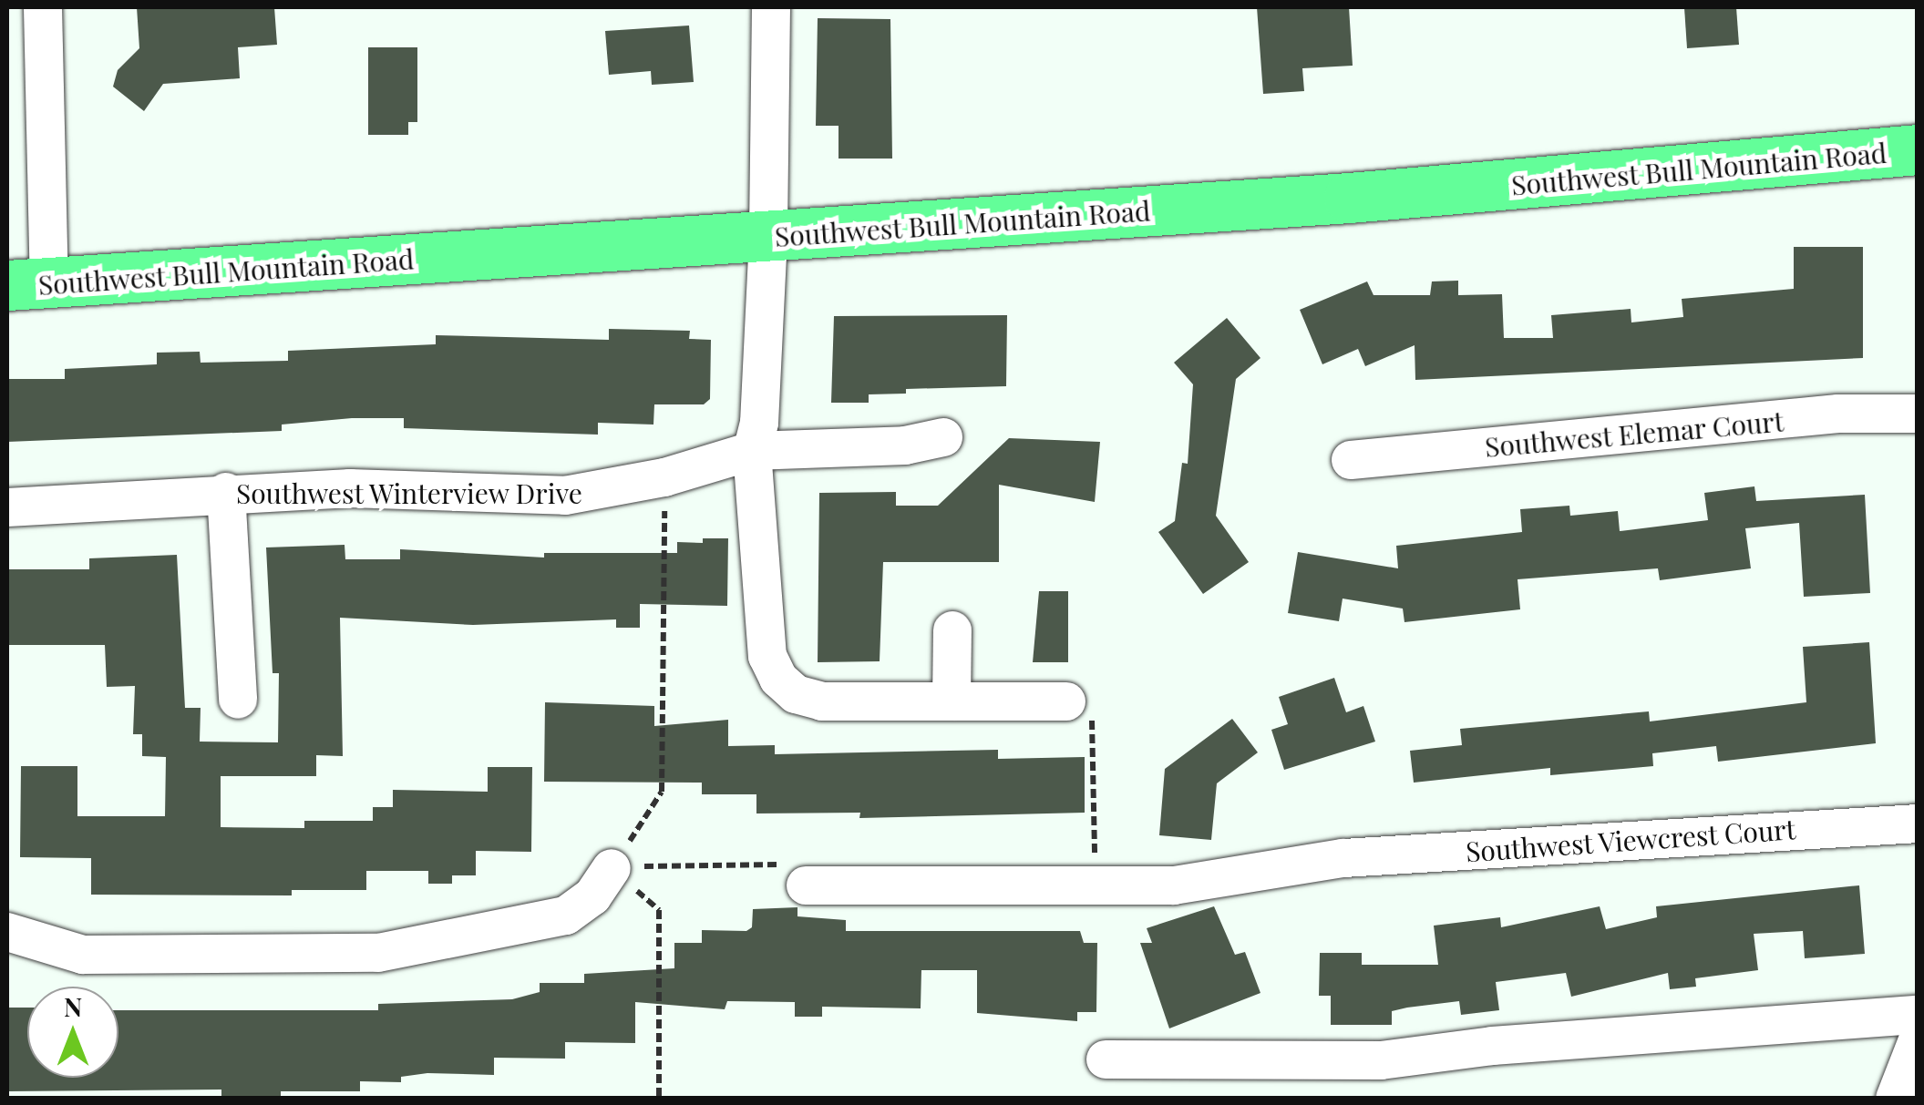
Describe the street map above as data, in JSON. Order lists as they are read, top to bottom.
{
  "streets": {
    "main road": ["Southwest Bull Mountain Road"],
    "street": ["Southwest Elemar Court", "Southwest Winterview Drive", "Southwest Viewcrest Court"]
  },
  "north": "top"
}
